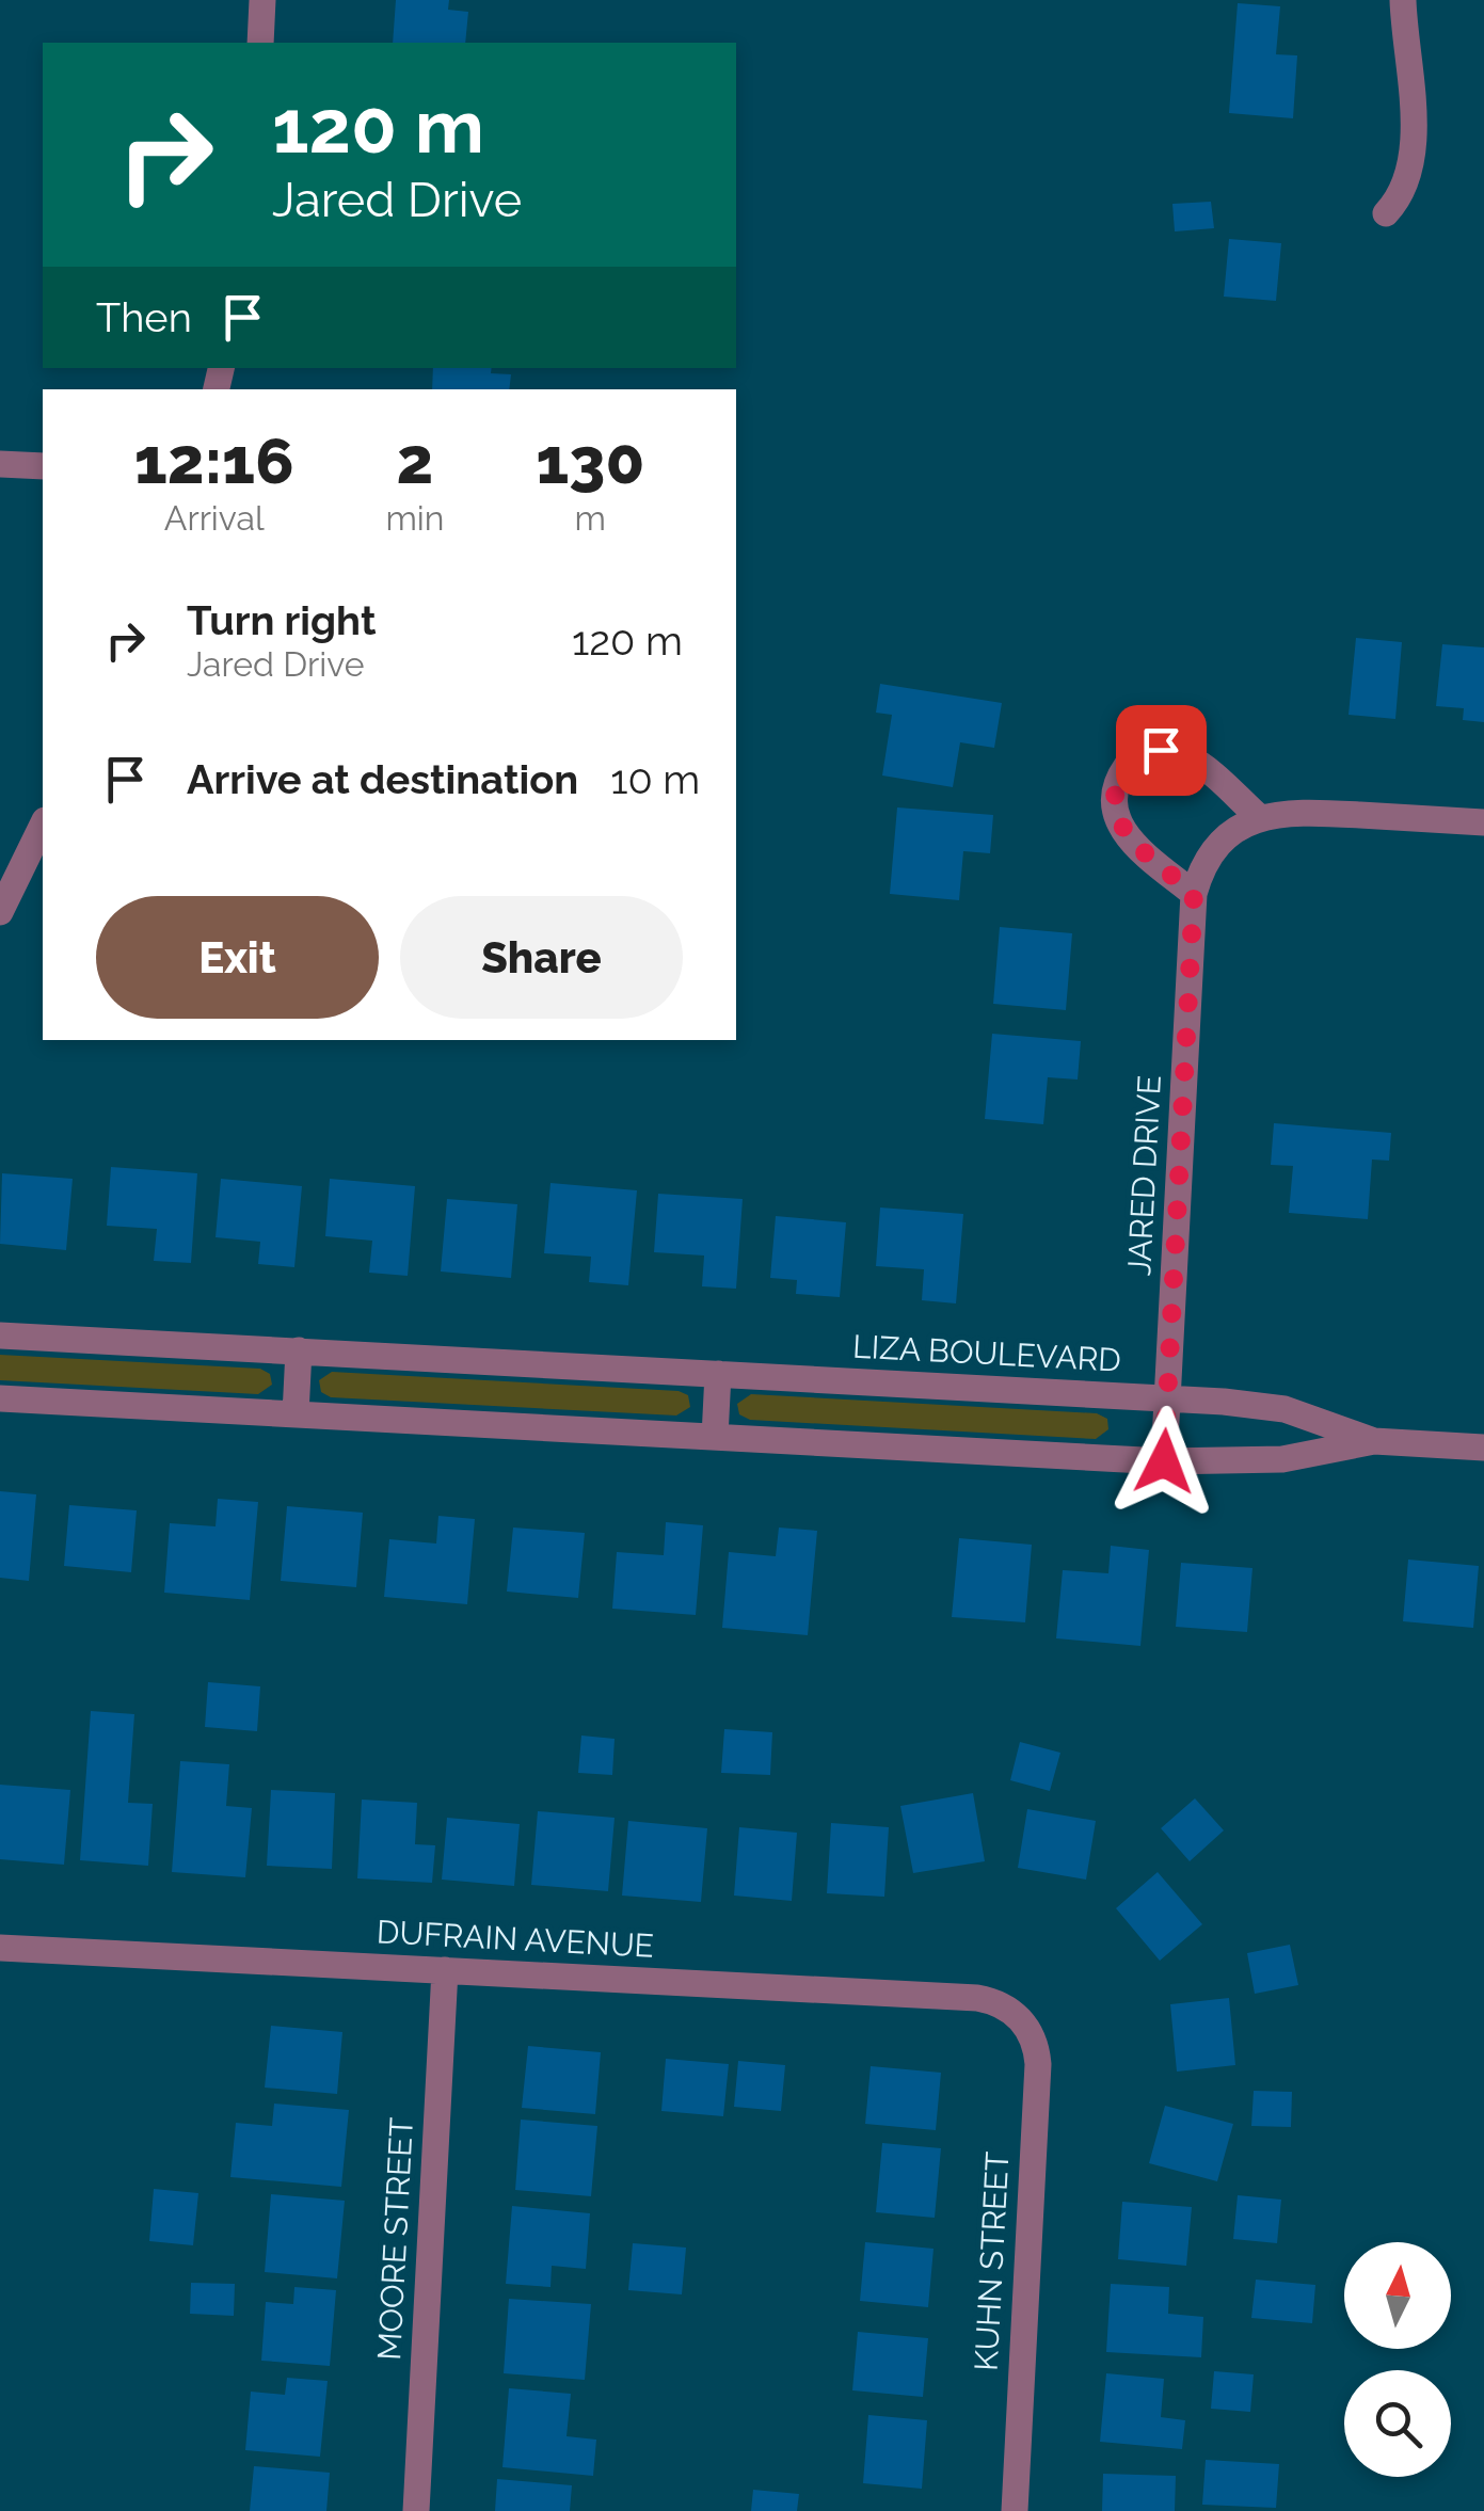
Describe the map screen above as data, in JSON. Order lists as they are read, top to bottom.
{
  "streets": {
    "street": [
      "JARED DRIVE",
      "LIZA BOULEVARD",
      "DUFRAIN AVENUE",
      "MOORE STREET",
      "KUHN STREET"
    ]
  },
  "crossings": [
    ["JARED DRIVE", "LIZA BOULEVARD"],
    ["DUFRAIN AVENUE", "MOORE STREET"],
    ["DUFRAIN AVENUE", "KUHN STREET"]
  ],
  "north": "top",
  "page": {
    "turn": ["120 m", "Jared Drive"],
    "then": "Then",
    "eta": [
      "12:16",
      "Arrival",
      "2",
      "min",
      "130",
      "m"
    ],
    "list": [
      {
        "name": "Turn right",
        "note": "Jared Drive",
        "value": "120 m"
      },
      {
        "name": "Arrive at destination",
        "value": "10 m"
      }
    ],
    "buttons": ["Exit", "Share"]
  }
}
